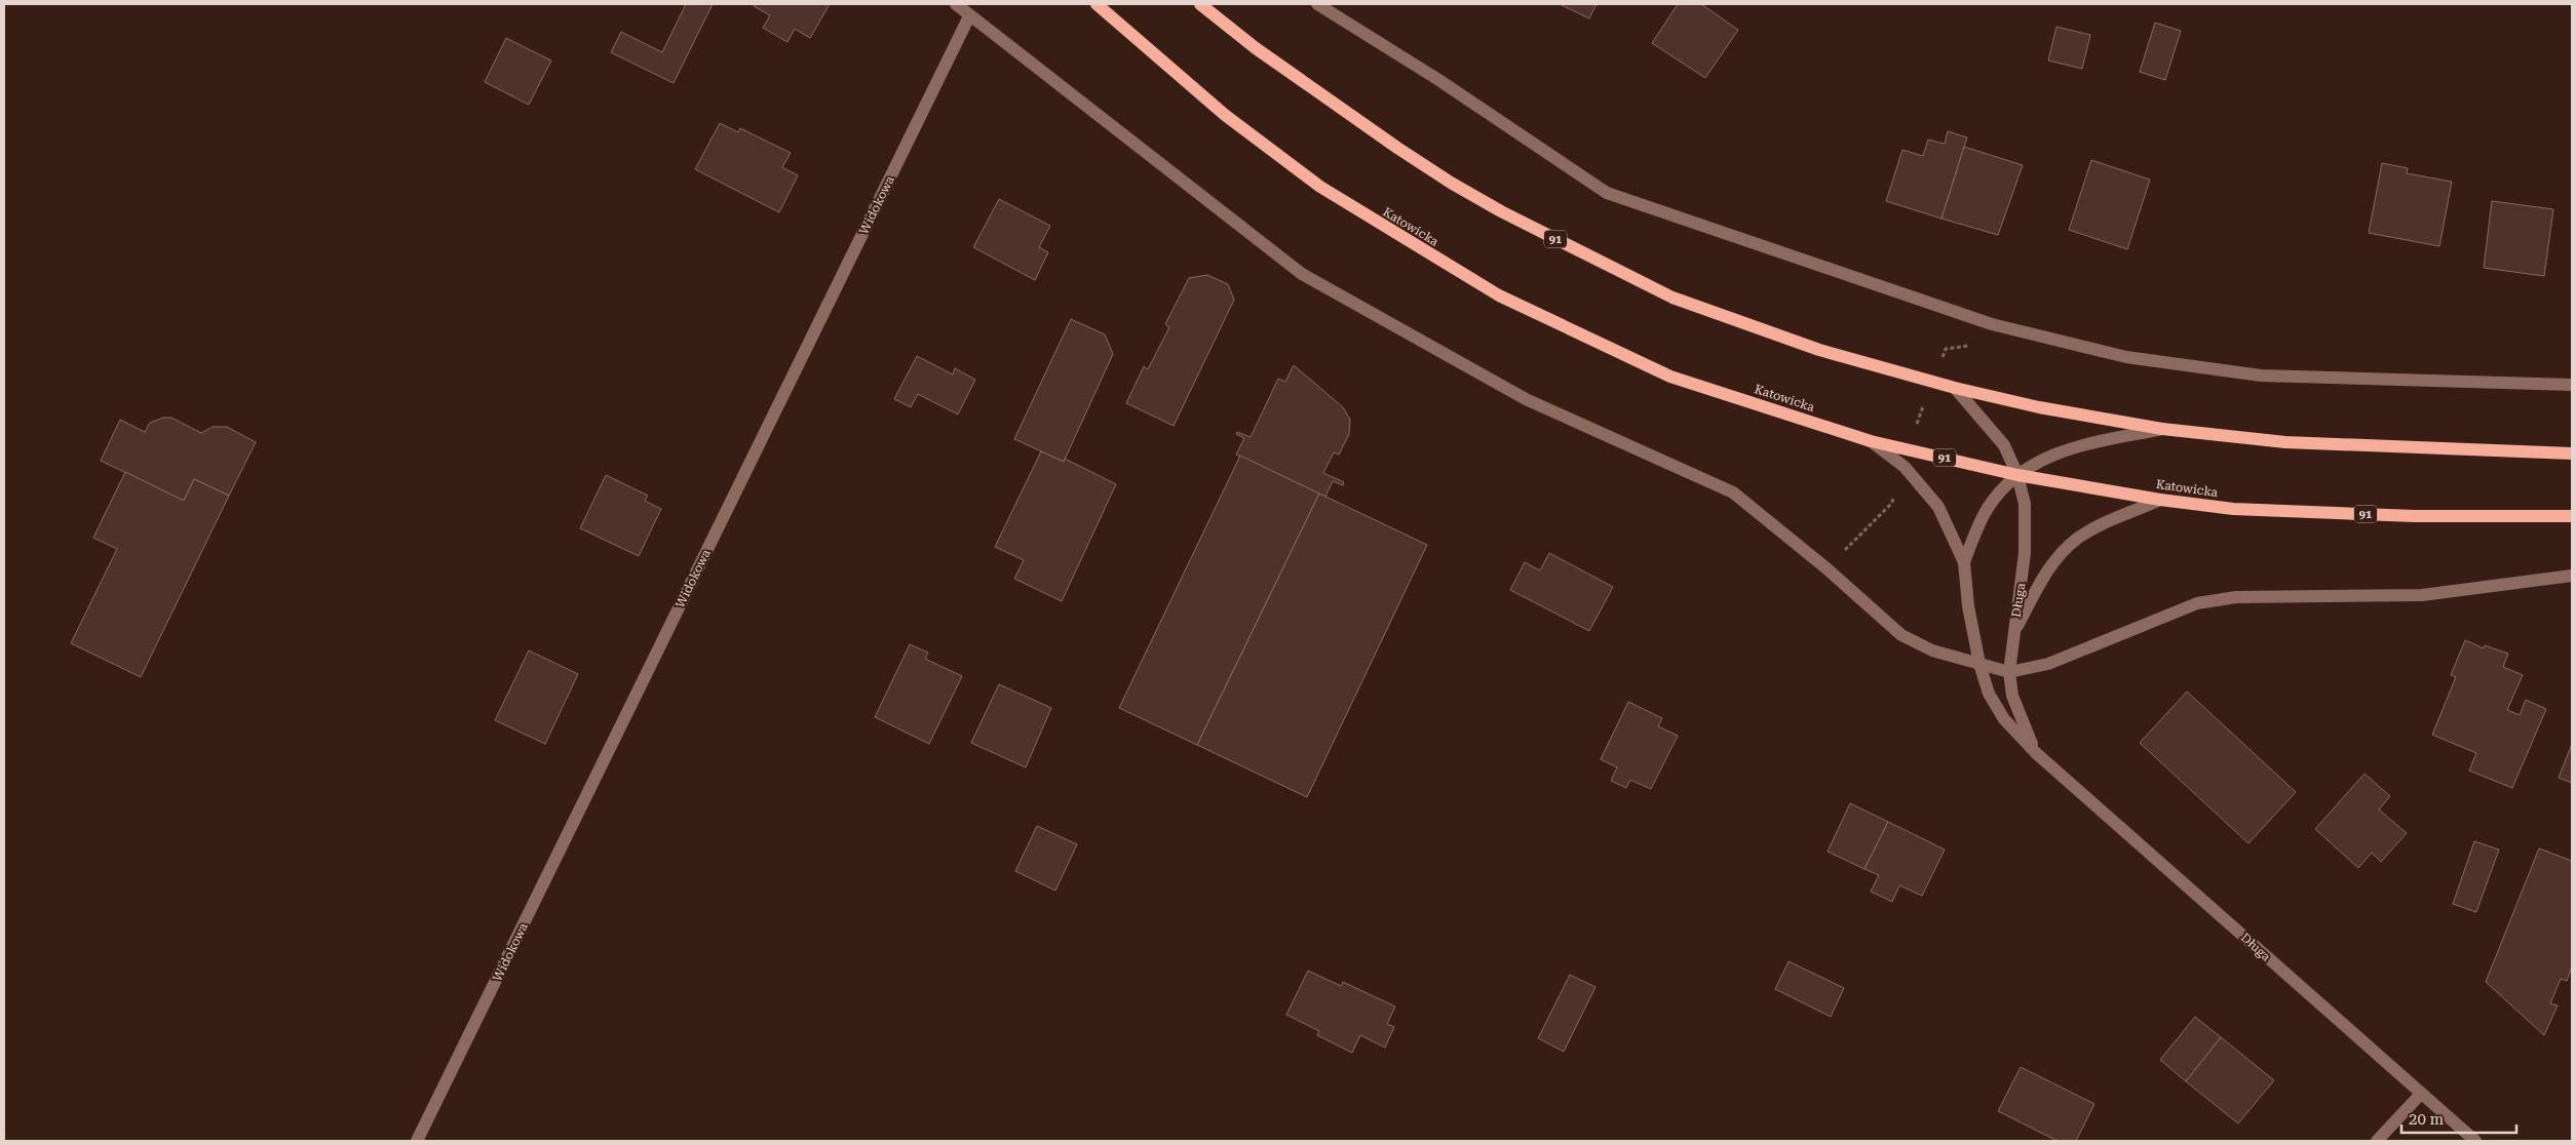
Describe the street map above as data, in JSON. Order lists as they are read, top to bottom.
{
  "streets": {
    "main road": ["Katowicka", "91"],
    "street": ["Widokowa", "Długa"]
  },
  "crossings": [
    ["Katowicka", "Długa"],
    ["91", "Długa"]
  ],
  "scale_bar": "20 m"
}
